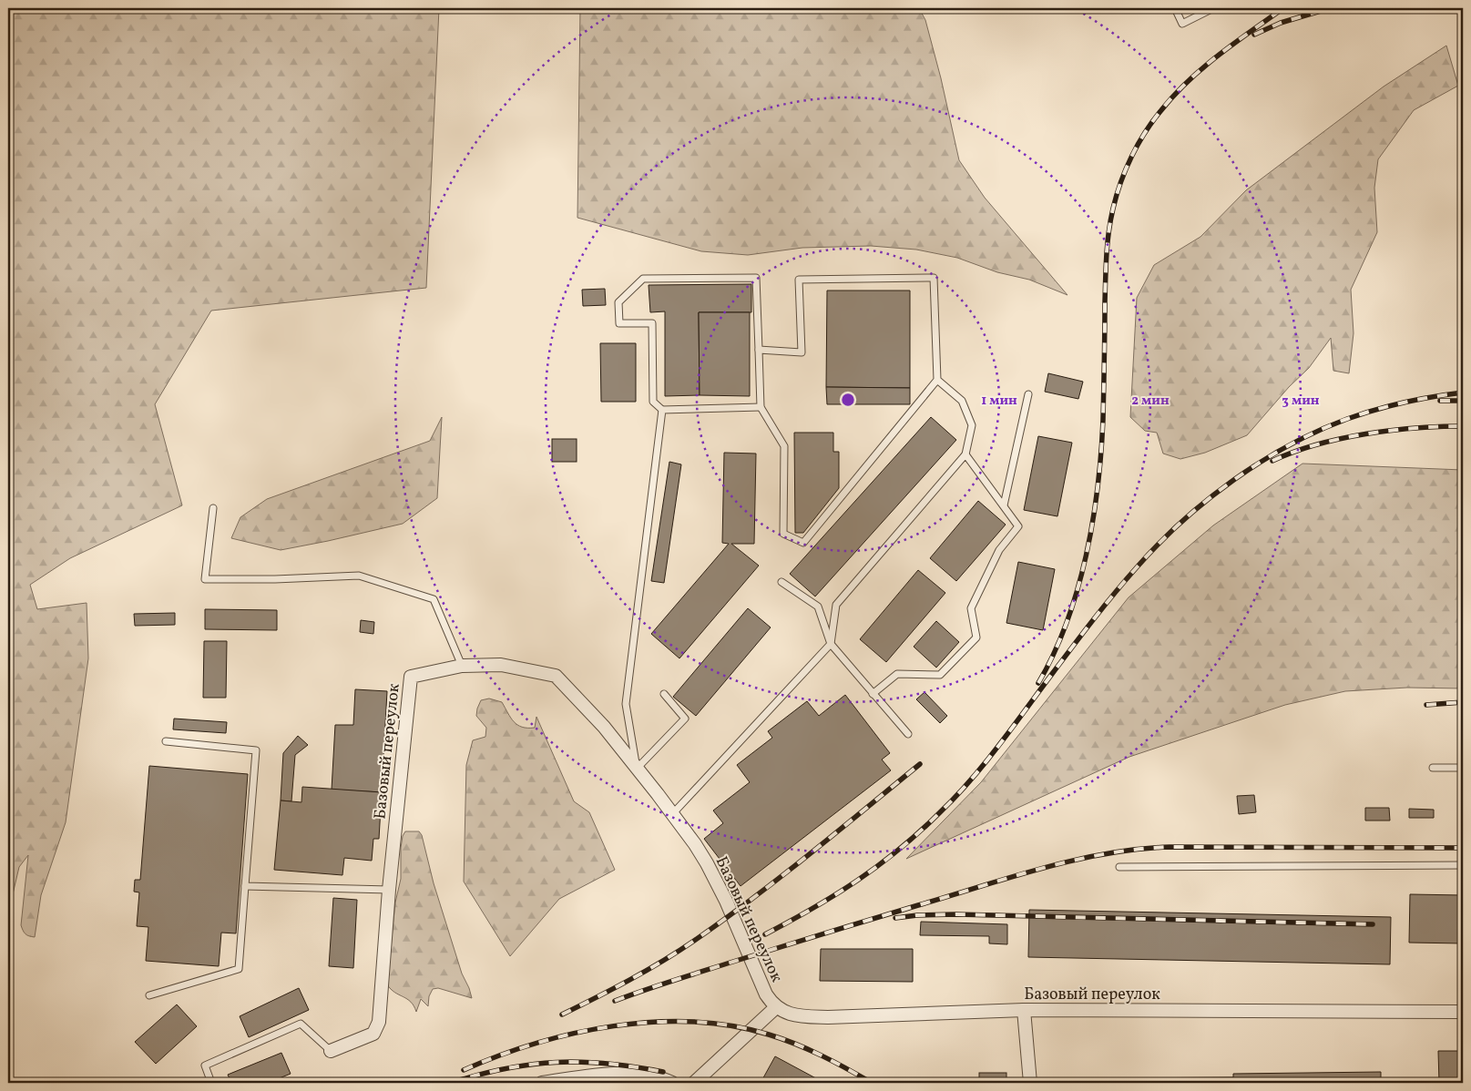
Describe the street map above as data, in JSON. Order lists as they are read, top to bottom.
{
  "streets": {
    "street": ["Базовый переулок"]
  },
  "rings": ["1 мин", "2 мин", "3 мин"]
}
